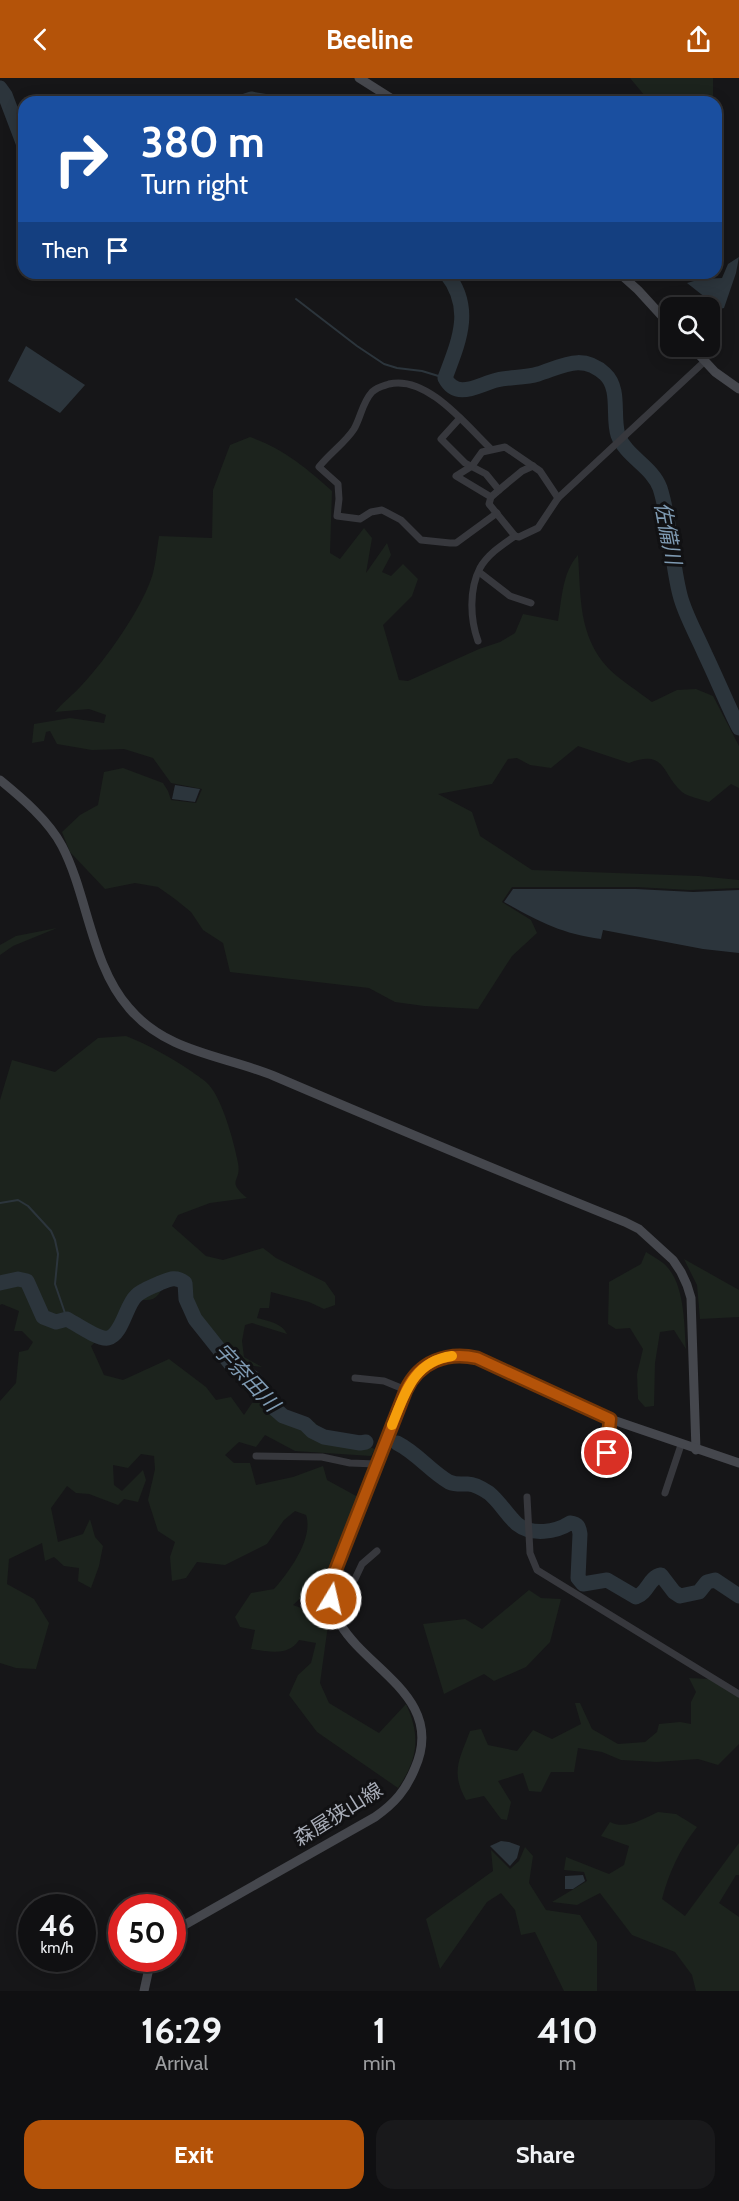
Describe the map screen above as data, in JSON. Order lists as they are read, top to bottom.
{
  "streets": {
    "main road": ["森屋狭山線"]
  },
  "water": ["佐備川", "宇奈田川"],
  "page": {
    "header": "Beeline",
    "turn": ["380 m", "Turn right"],
    "then": "Then",
    "speed": "46 km/h",
    "limit": "50",
    "eta": [
      "16:29",
      "Arrival",
      "1",
      "min",
      "410",
      "m"
    ],
    "buttons": ["Exit", "Share"]
  }
}
